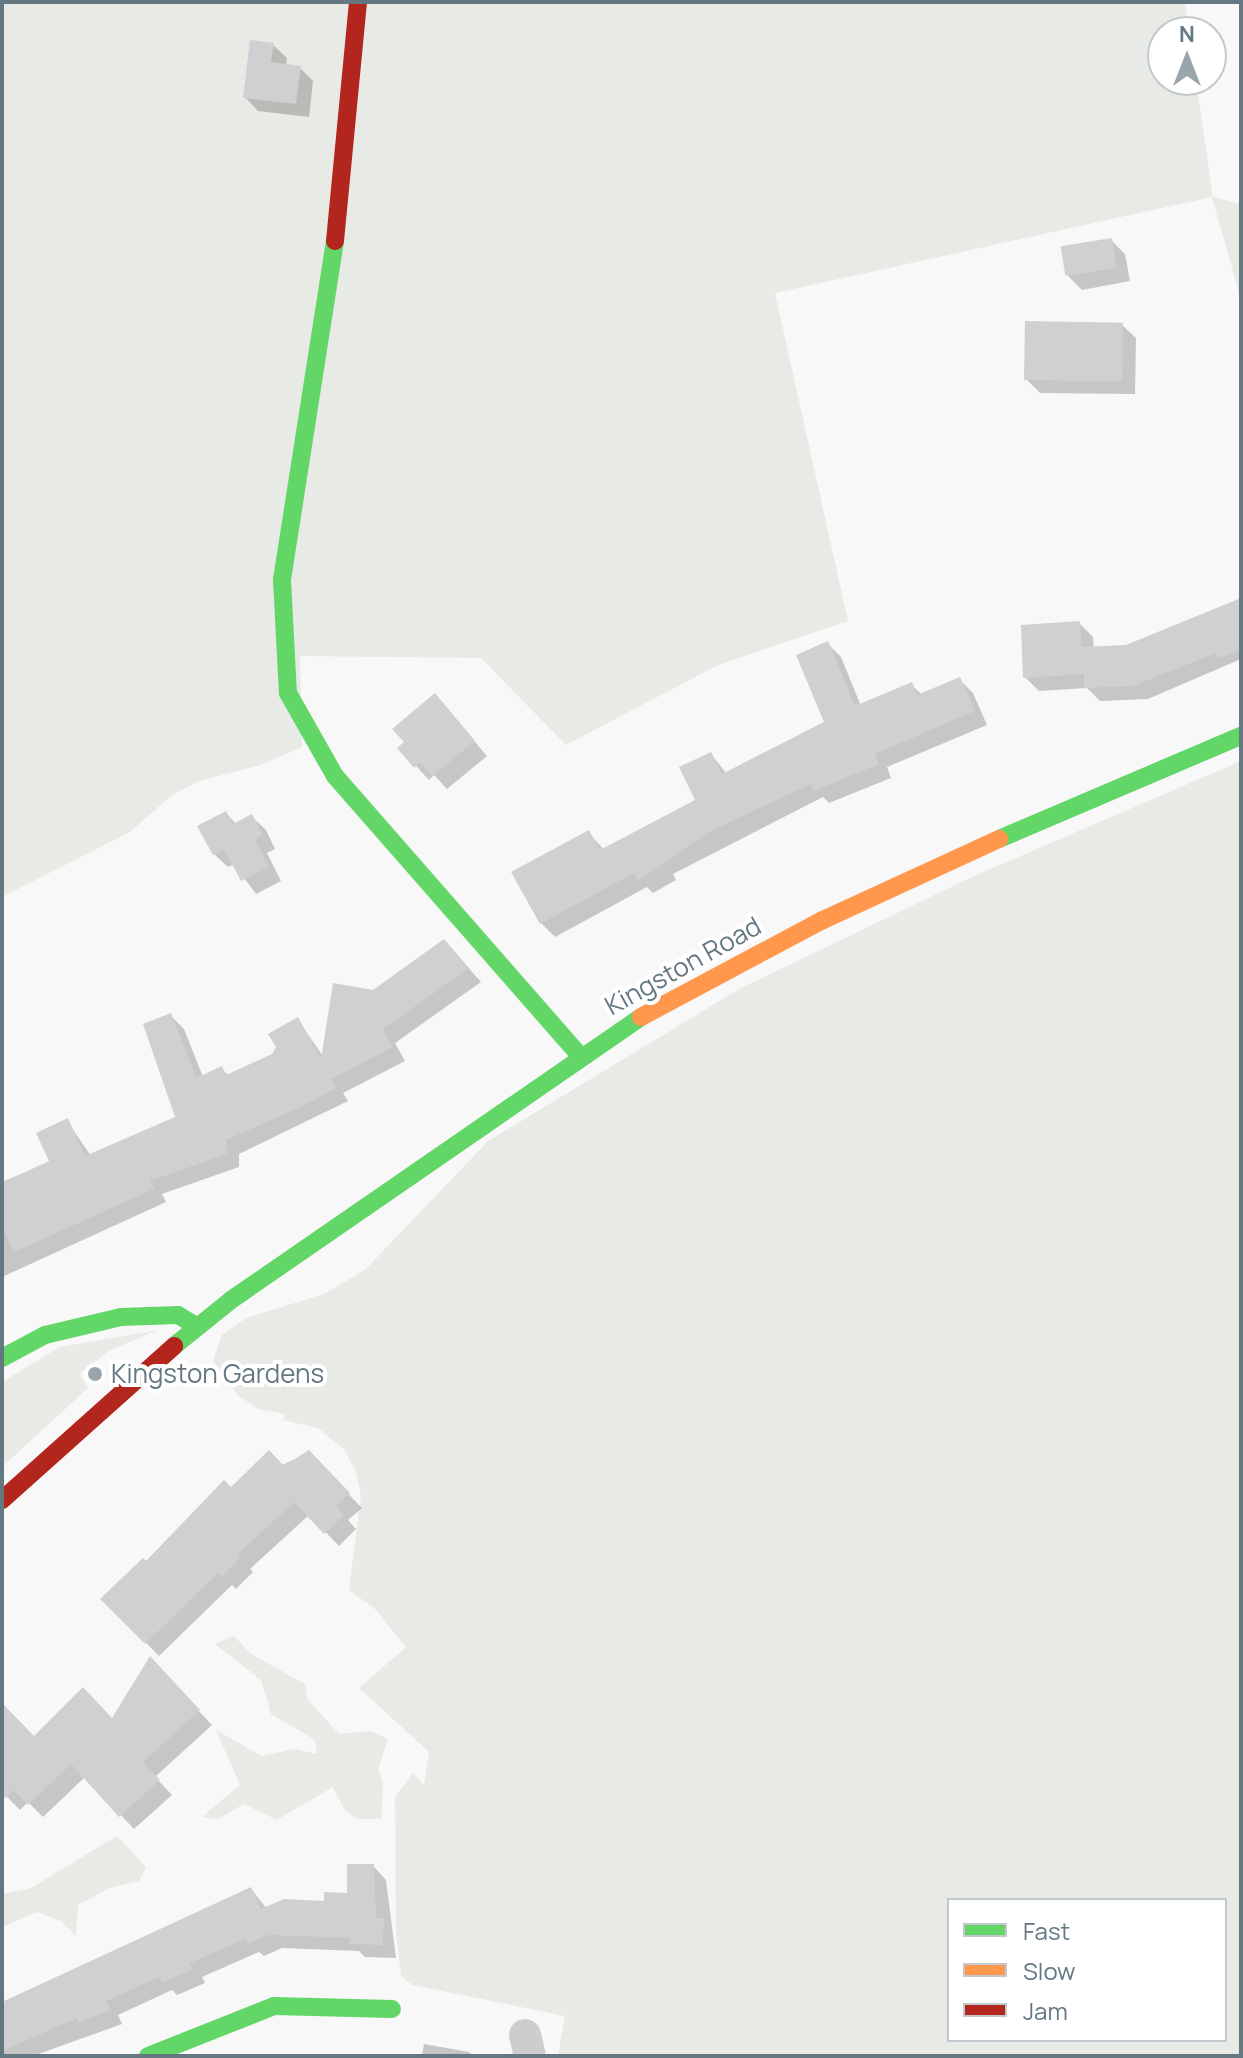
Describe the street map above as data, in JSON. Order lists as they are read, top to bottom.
{
  "streets": {
    "street": ["Kingston Road"]
  },
  "places": ["Kingston Gardens"],
  "legend": ["Fast", "Slow", "Jam"],
  "north": "top"
}
